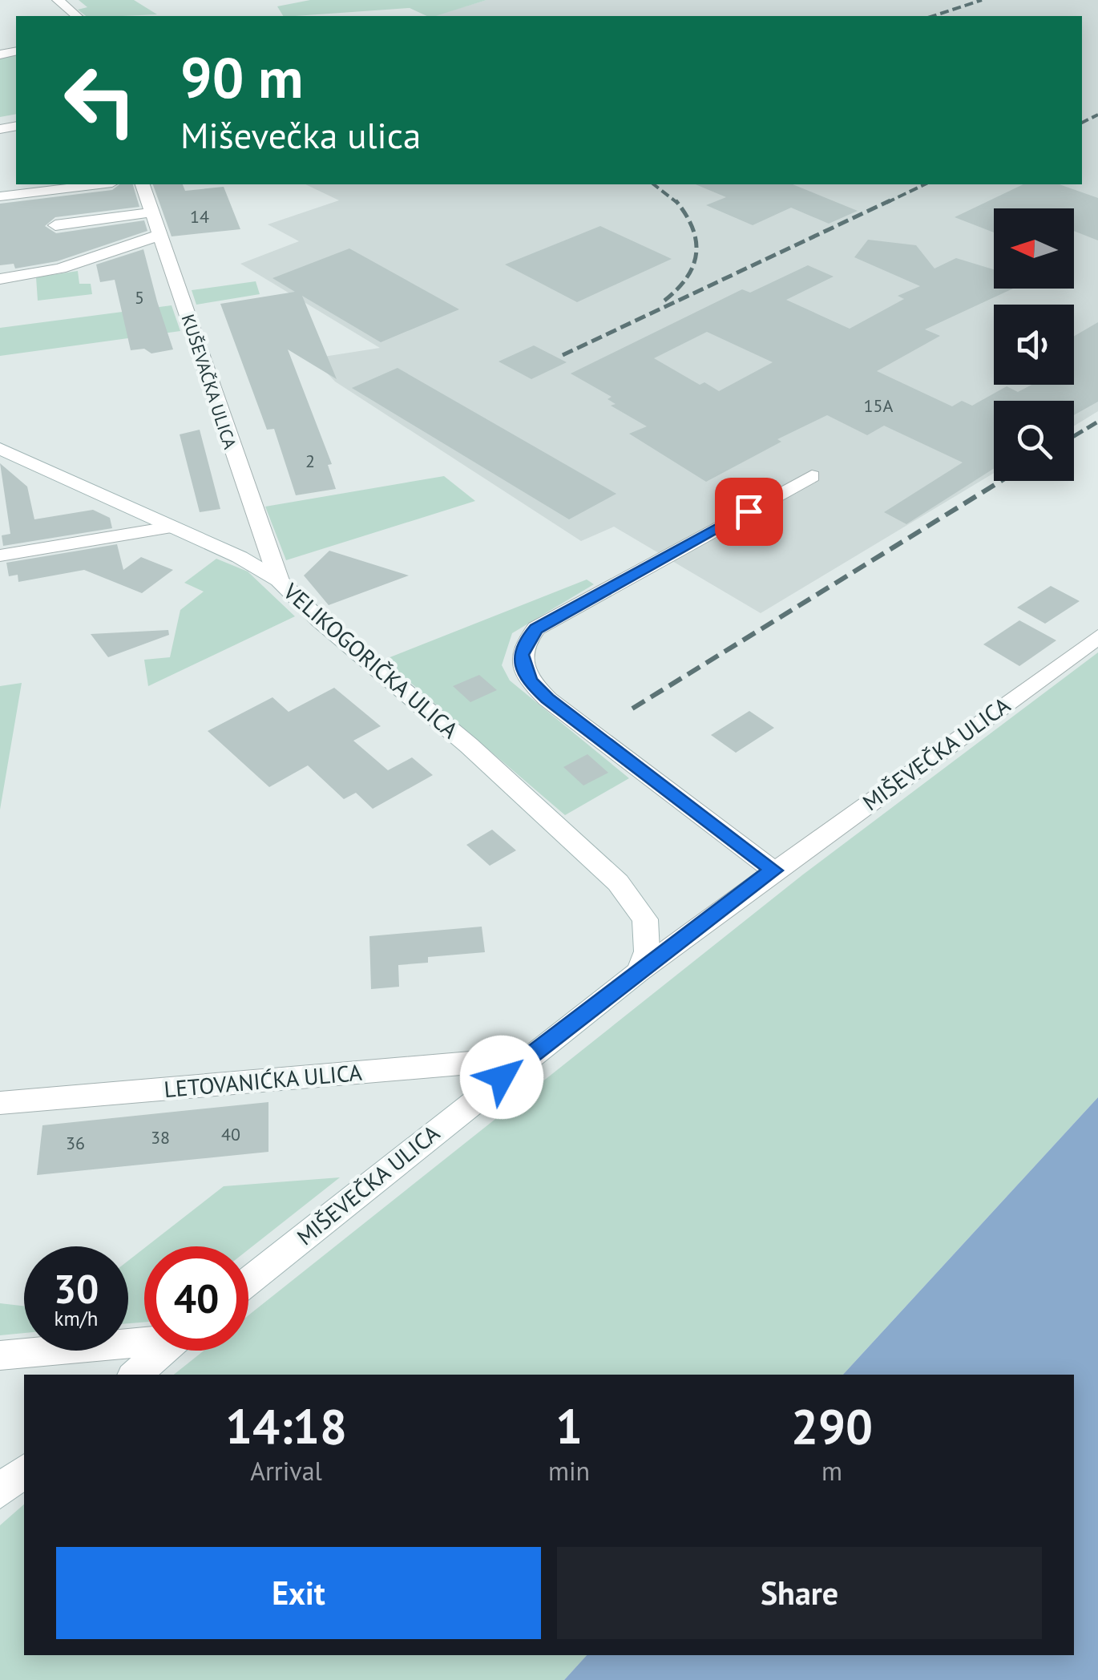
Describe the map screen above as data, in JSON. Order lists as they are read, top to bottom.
{
  "streets": {
    "street": [
      "KUŠEVAČKA ULICA",
      "VELIKOGORIČKA ULICA",
      "MIŠEVEČKA ULICA",
      "LETOVANIĆKA ULICA"
    ]
  },
  "crossings": [
    ["KUŠEVAČKA ULICA", "VELIKOGORIČKA ULICA"],
    ["VELIKOGORIČKA ULICA", "MIŠEVEČKA ULICA"],
    ["MIŠEVEČKA ULICA", "LETOVANIĆKA ULICA"]
  ],
  "house_numbers": [
    "14",
    "5",
    "15A",
    "2",
    "40",
    "38",
    "36"
  ],
  "north": "left",
  "page": {
    "turn": ["90 m", "Miševečka ulica"],
    "speed": "30 km/h",
    "limit": "40",
    "eta": [
      "14:18",
      "Arrival",
      "1",
      "min",
      "290",
      "m"
    ],
    "buttons": ["Exit", "Share"]
  }
}
